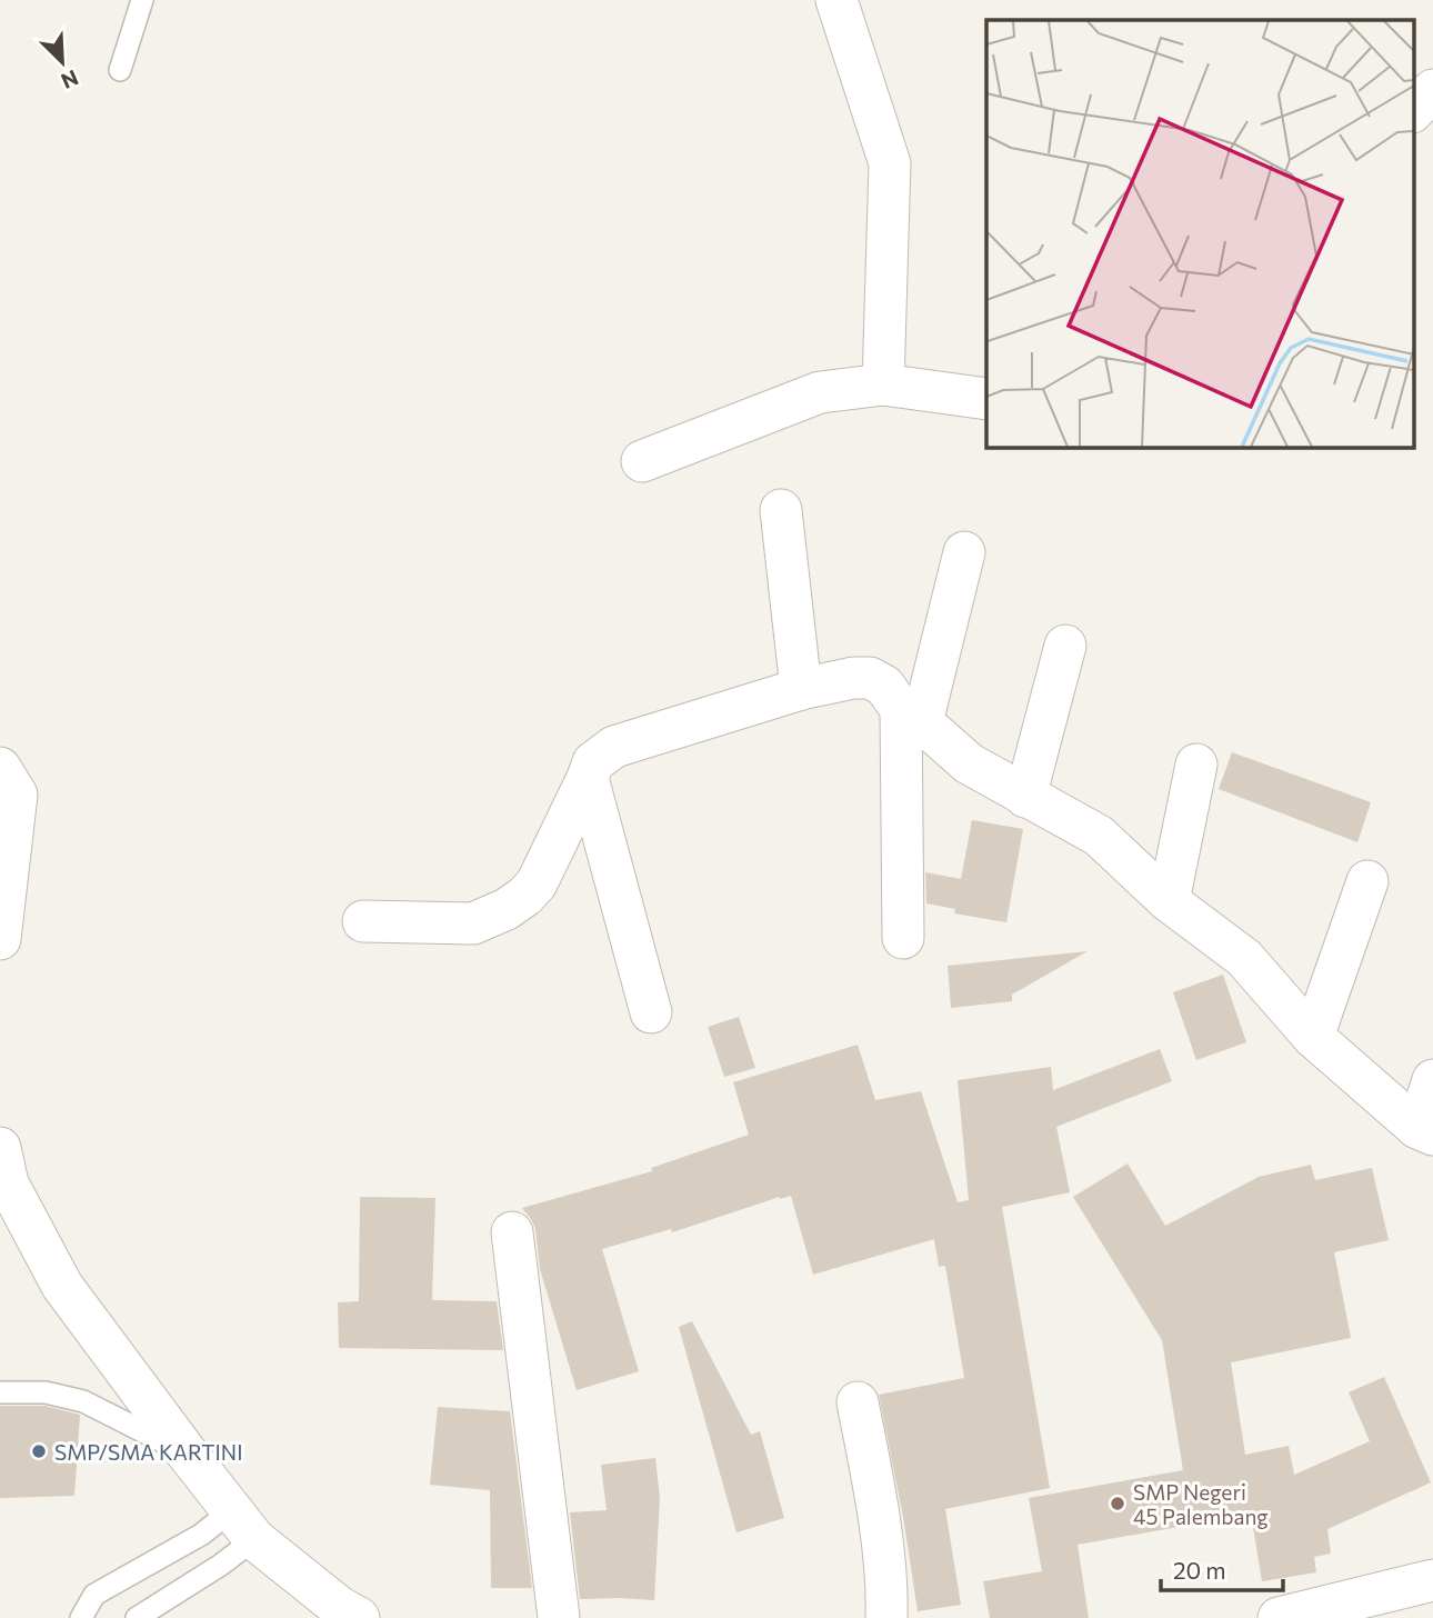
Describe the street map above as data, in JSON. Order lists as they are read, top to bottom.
{
  "places": ["SMP/SMA KARTINI", "SMP Negeri 45 Palembang"],
  "scale_bar": "20 m",
  "north": "bottom right"
}
